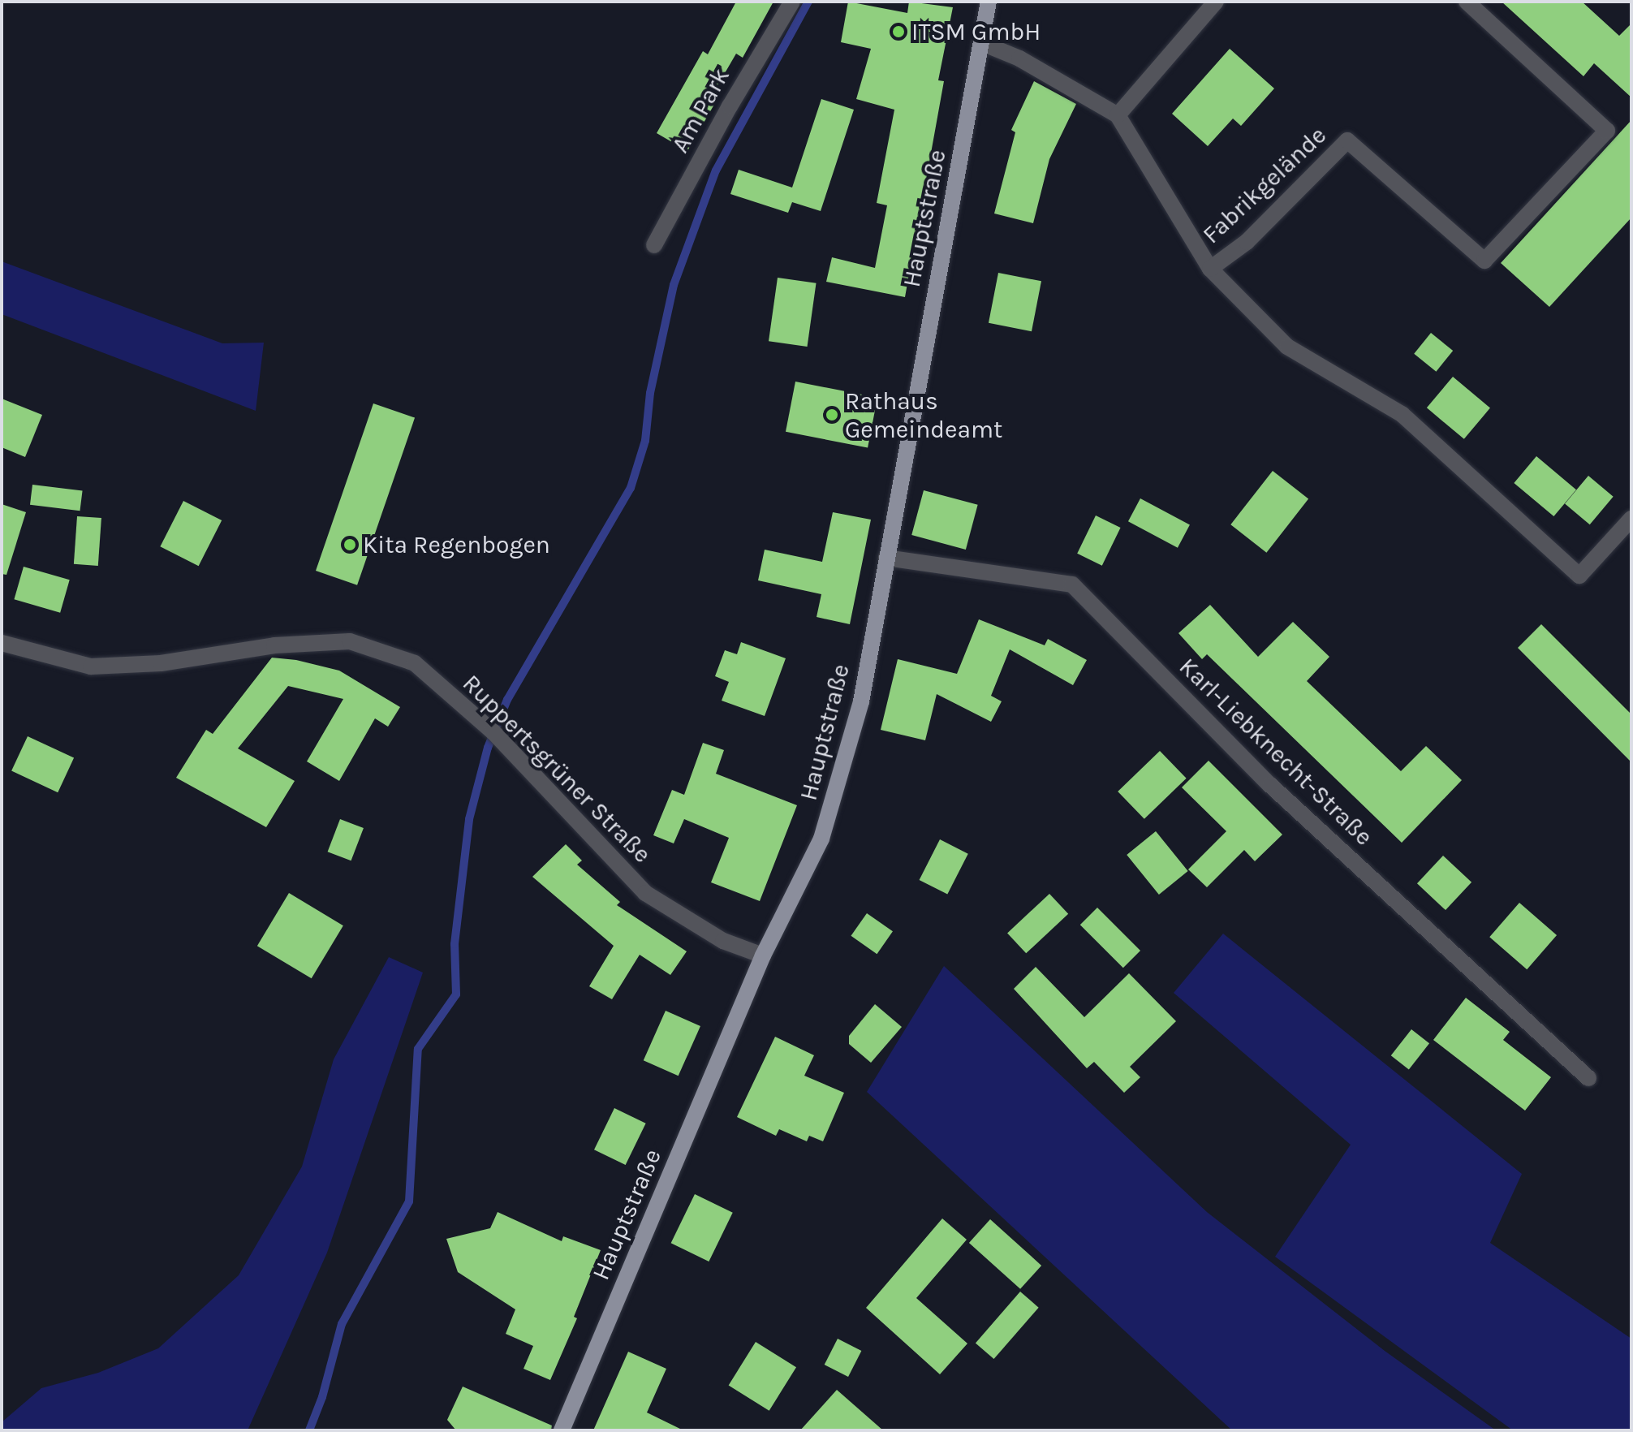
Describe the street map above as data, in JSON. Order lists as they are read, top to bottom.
{
  "streets": {
    "main road": ["Hauptstraße"],
    "street": [
      "Am Park",
      "Fabrikgelände",
      "Karl-Liebknecht-Straße",
      "Ruppertsgrüner Straße"
    ]
  },
  "crossings": [
    ["Fabrikgelände", "Hauptstraße"],
    ["Hauptstraße", "Karl-Liebknecht-Straße"],
    ["Hauptstraße", "Ruppertsgrüner Straße"]
  ],
  "places": ["ITSM GmbH", "Rathaus Gemeindeamt", "Kita Regenbogen"]
}
